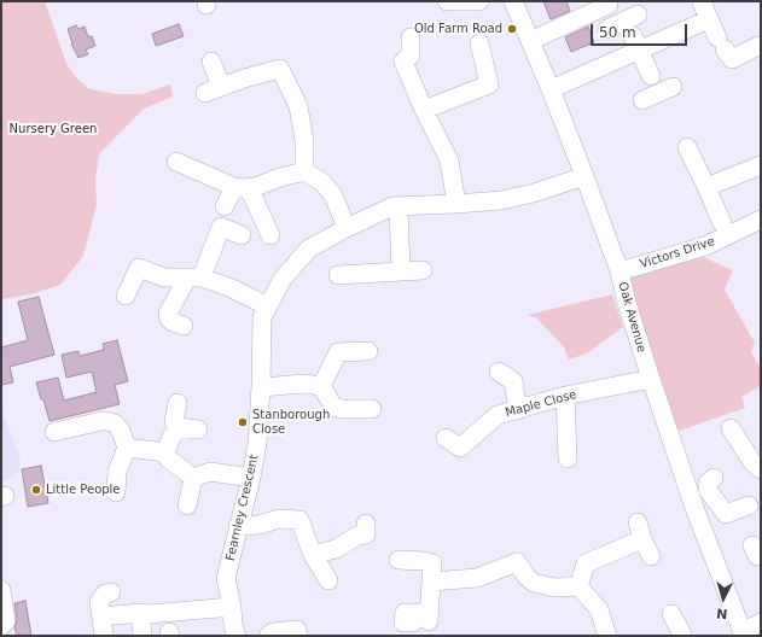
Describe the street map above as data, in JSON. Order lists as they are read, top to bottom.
{
  "streets": {
    "street": [
      "Victors Drive",
      "Oak Avenue",
      "Maple Close",
      "Fearnley Crescent"
    ]
  },
  "crossings": [
    ["Victors Drive", "Oak Avenue"],
    ["Oak Avenue", "Maple Close"],
    ["Oak Avenue", "Fearnley Crescent"]
  ],
  "parks": ["Nursery Green"],
  "places": ["Old Farm Road", "Stanborough Close", "Little People"],
  "scale_bar": "50 m",
  "north": "bottom"
}
